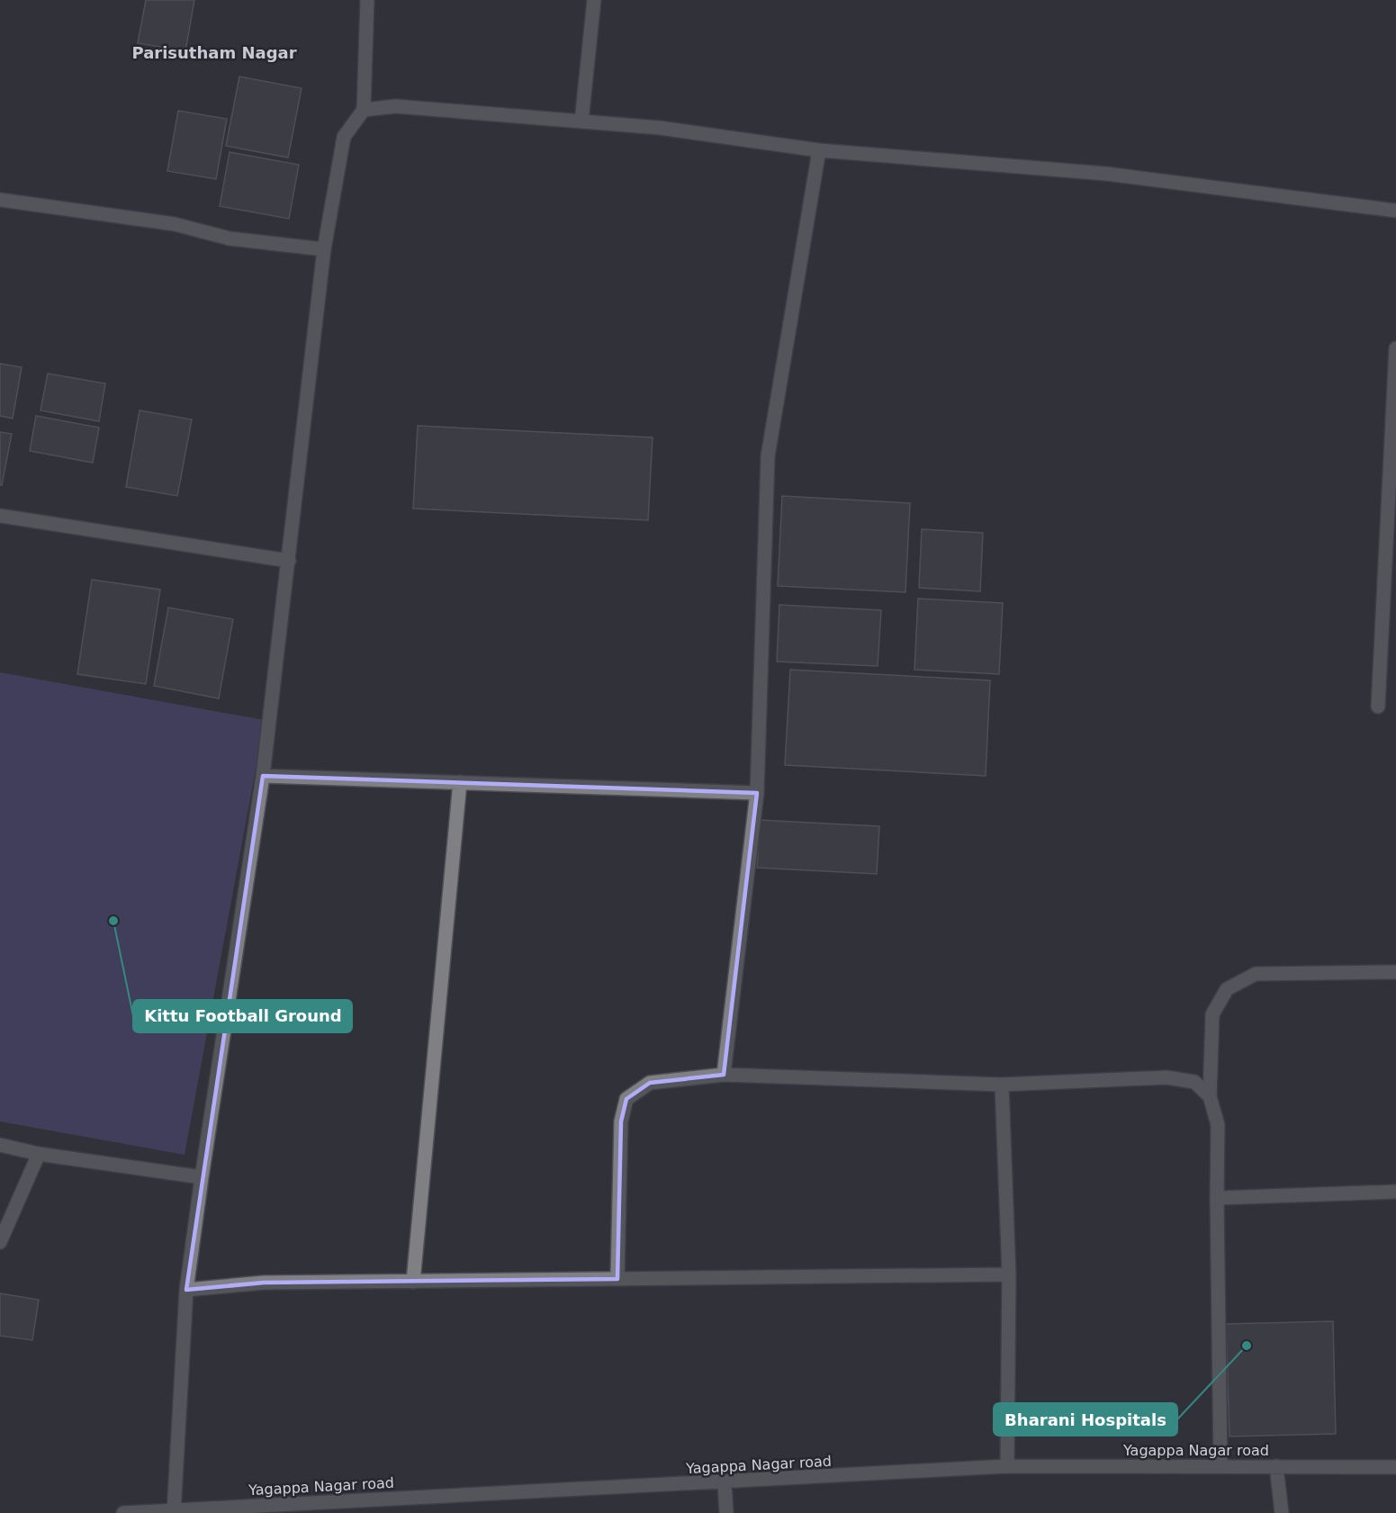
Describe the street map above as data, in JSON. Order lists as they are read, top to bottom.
{
  "streets": {
    "street": ["Yagappa Nagar road"]
  },
  "districts": ["Parisutham Nagar"],
  "places": ["Kittu Football Ground", "Bharani Hospitals"]
}
